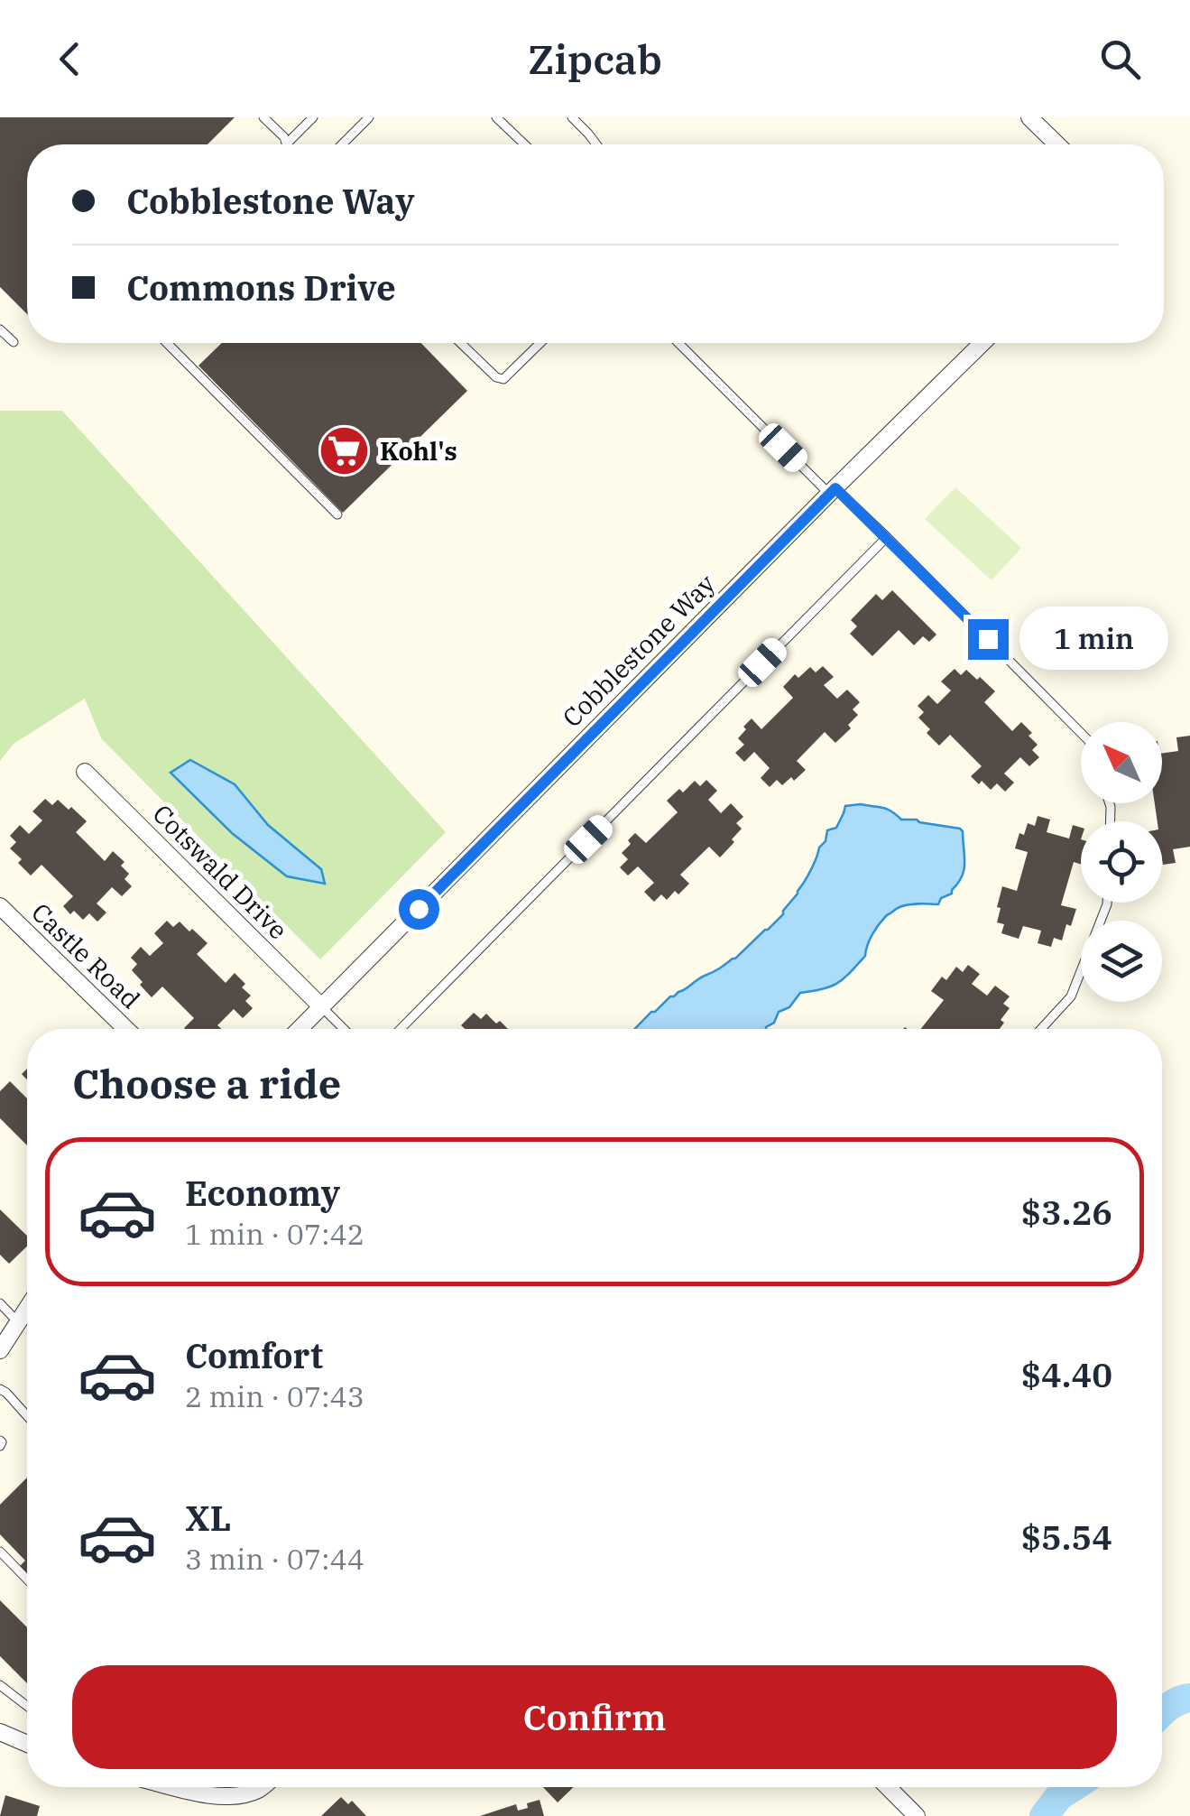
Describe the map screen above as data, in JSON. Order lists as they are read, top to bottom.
{
  "streets": {
    "street": ["Cobblestone Way", "Cotswald Drive", "Castle Road"]
  },
  "crossings": [
    ["Cobblestone Way", "Cotswald Drive"]
  ],
  "places": {
    "supermarket": ["Kohl's"]
  },
  "north": "top left",
  "page": {
    "header": "Zipcab",
    "banner": ["Cobblestone Way", "Commons Drive"],
    "bubble": "1 min",
    "heading": "Choose a ride",
    "list": [
      {
        "name": "Economy",
        "note": "1 min · 07:42",
        "value": "$3.26"
      },
      {
        "name": "Comfort",
        "note": "2 min · 07:43",
        "value": "$4.40"
      },
      {
        "name": "XL",
        "note": "3 min · 07:44",
        "value": "$5.54"
      }
    ],
    "buttons": "Confirm"
  }
}
